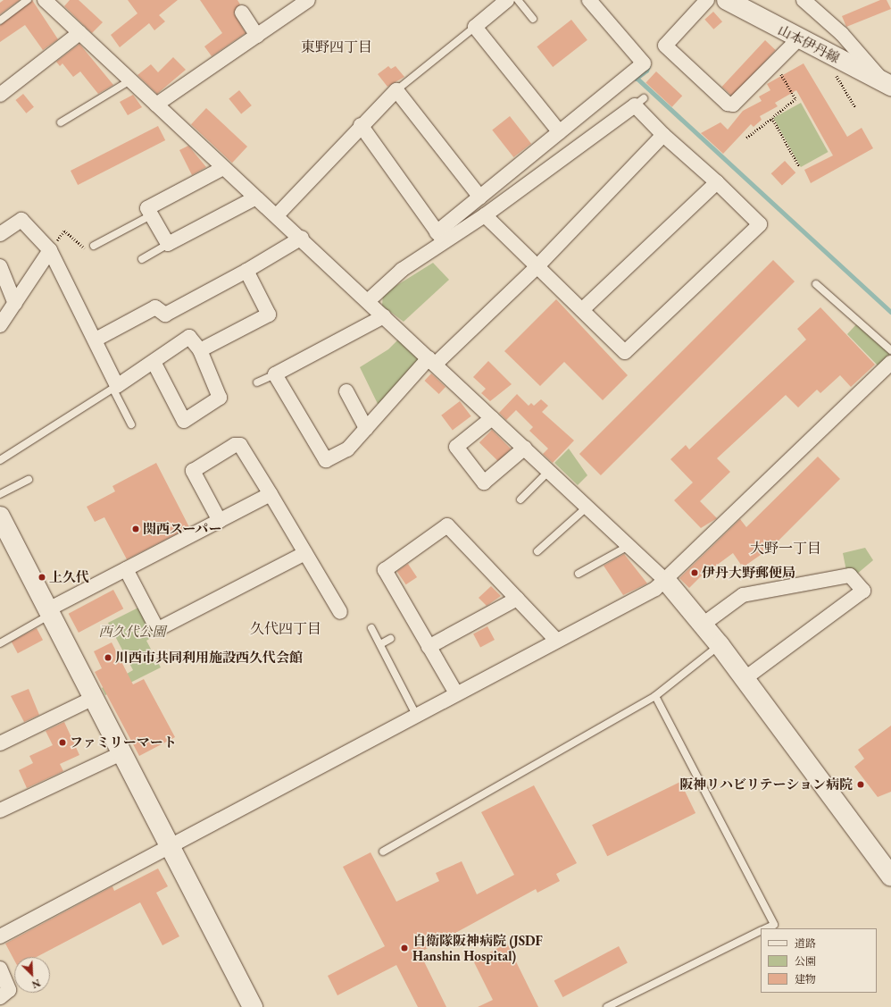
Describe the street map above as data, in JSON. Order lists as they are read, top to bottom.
{
  "streets": {
    "street": ["山本伊丹線"]
  },
  "districts": ["東野四丁目", "大野一丁目", "久代四丁目"],
  "parks": ["西久代公園"],
  "places": [
    "関西スーパー",
    "伊丹大野郵便局",
    "上久代",
    "川西市共同利用施設西久代会館",
    "ファミリーマート",
    "阪神リハビリテーション病院",
    "自衛隊阪神病院 (JSDF Hanshin Hospital)"
  ],
  "legend": ["道路", "公園", "建物"],
  "north": "bottom right"
}
